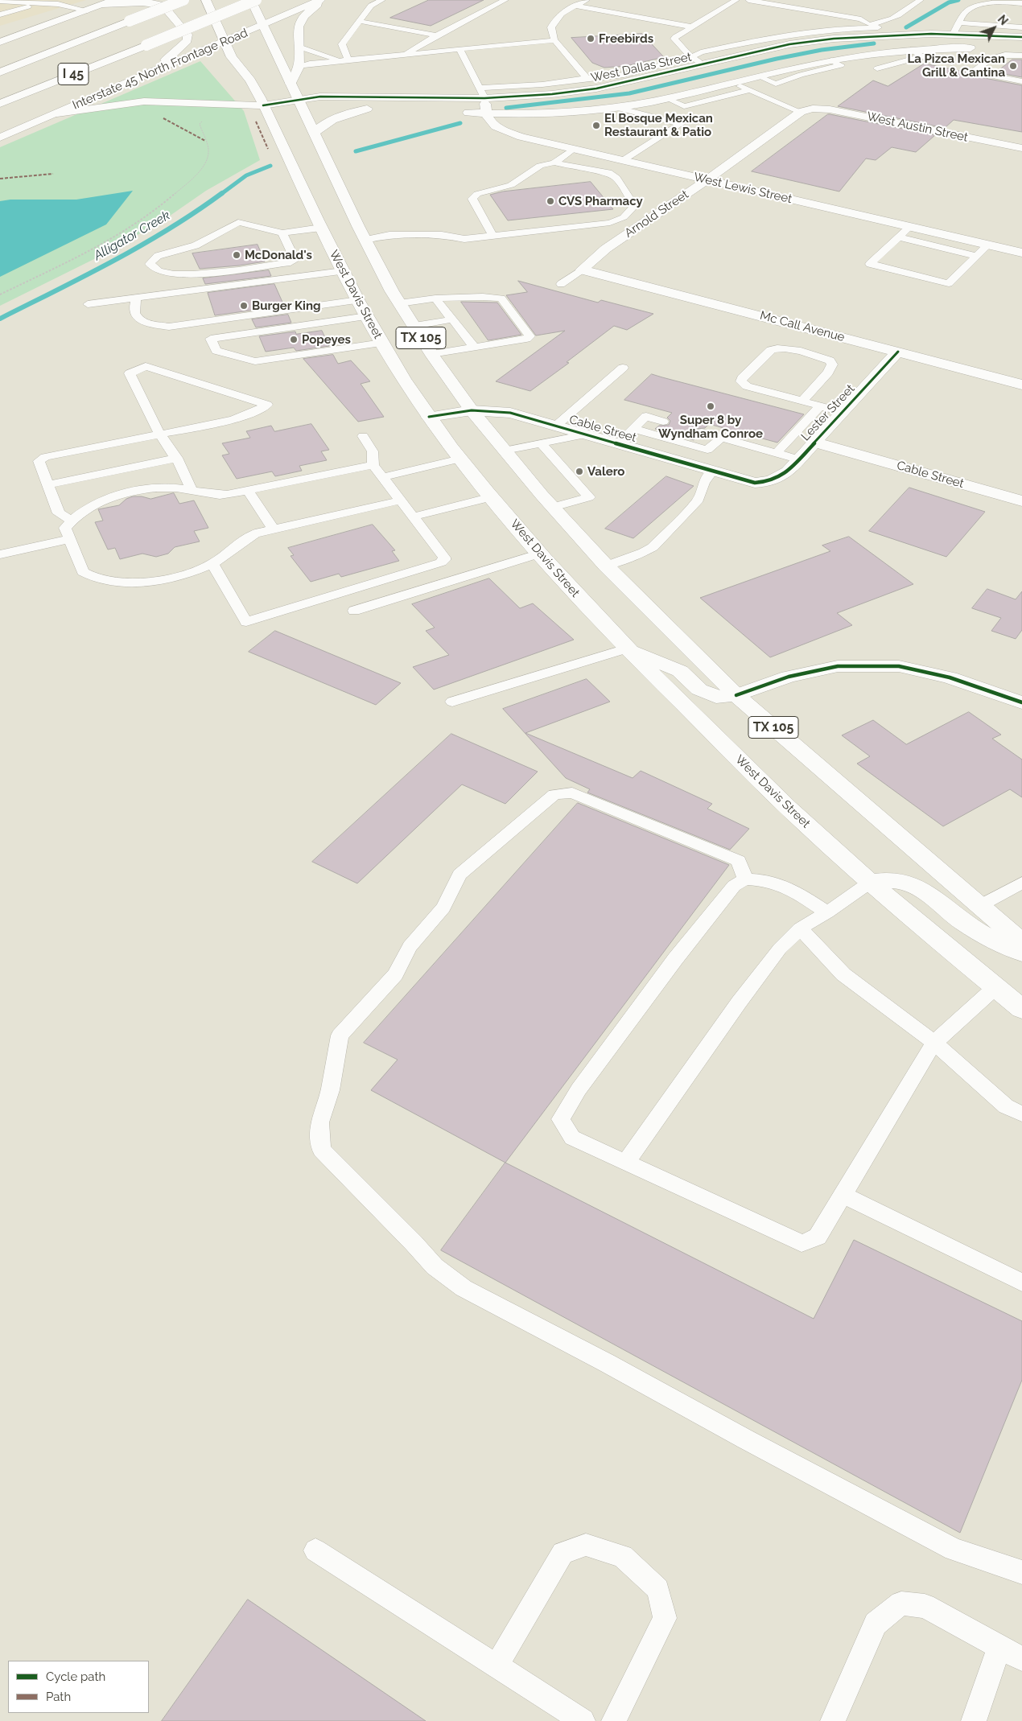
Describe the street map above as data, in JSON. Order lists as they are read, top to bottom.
{
  "streets": {
    "main road": [
      "West Dallas Street",
      "Interstate 45 North Frontage Road",
      "I 45",
      "West Austin Street",
      "West Lewis Street",
      "Arnold Street",
      "West Davis Street",
      "Mc Call Avenue",
      "TX 105",
      "Lester Street",
      "Cable Street"
    ]
  },
  "crossings": [
    ["West Dallas Street", "Interstate 45 North Frontage Road"],
    ["West Dallas Street", "West Davis Street"],
    ["West Dallas Street", "TX 105"],
    ["Interstate 45 North Frontage Road", "West Davis Street"],
    ["Interstate 45 North Frontage Road", "TX 105"],
    ["West Austin Street", "Arnold Street"],
    ["West Lewis Street", "Arnold Street"],
    ["Arnold Street", "Mc Call Avenue"],
    ["West Davis Street", "Cable Street"],
    ["Mc Call Avenue", "Lester Street"],
    ["TX 105", "Cable Street"],
    ["Lester Street", "Cable Street"]
  ],
  "water": ["Alligator Creek"],
  "places": [
    "Freebirds",
    "La Pizca Mexican Grill & Cantina",
    "El Bosque Mexican Restaurant & Patio",
    "CVS Pharmacy",
    "McDonald's",
    "Burger King",
    "Popeyes",
    "Super 8 by Wyndham Conroe",
    "Valero"
  ],
  "legend": ["Cycle path", "Path"],
  "north": "top right"
}
